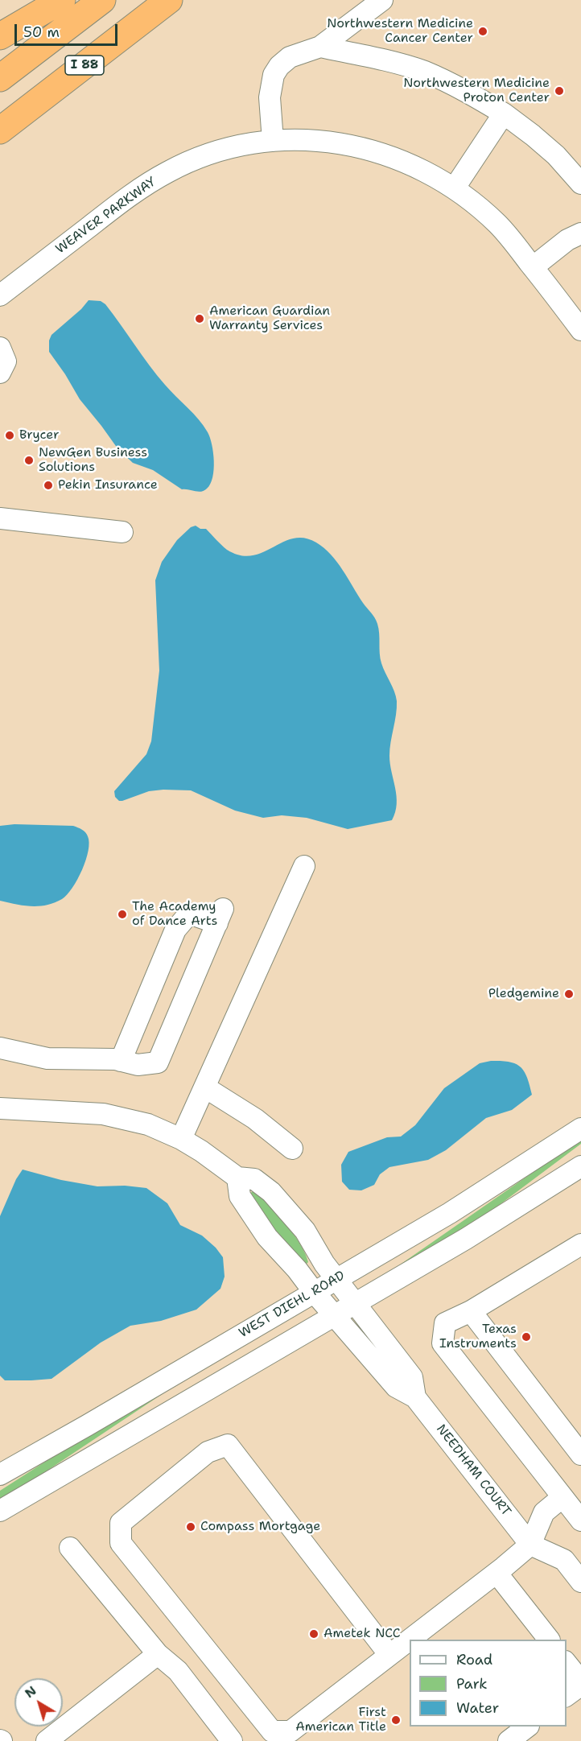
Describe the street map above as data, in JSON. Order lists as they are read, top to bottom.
{
  "streets": {
    "highway": ["I 88"],
    "street": ["WEAVER PARKWAY", "WEST DIEHL ROAD", "NEEDHAM COURT"]
  },
  "crossings": [
    ["WEST DIEHL ROAD", "NEEDHAM COURT"]
  ],
  "places": [
    "Northwestern Medicine Cancer Center",
    "Northwestern Medicine Proton Center",
    "American Guardian Warranty Services",
    "Brycer",
    "NewGen Business Solutions",
    "Pekin Insurance",
    "The Academy of Dance Arts",
    "Pledgemine",
    "Texas Instruments",
    "Compass Mortgage",
    "Ametek NCC",
    "First American Title"
  ],
  "legend": ["Road", "Park", "Water"],
  "scale_bar": "50 m",
  "north": "top left"
}
